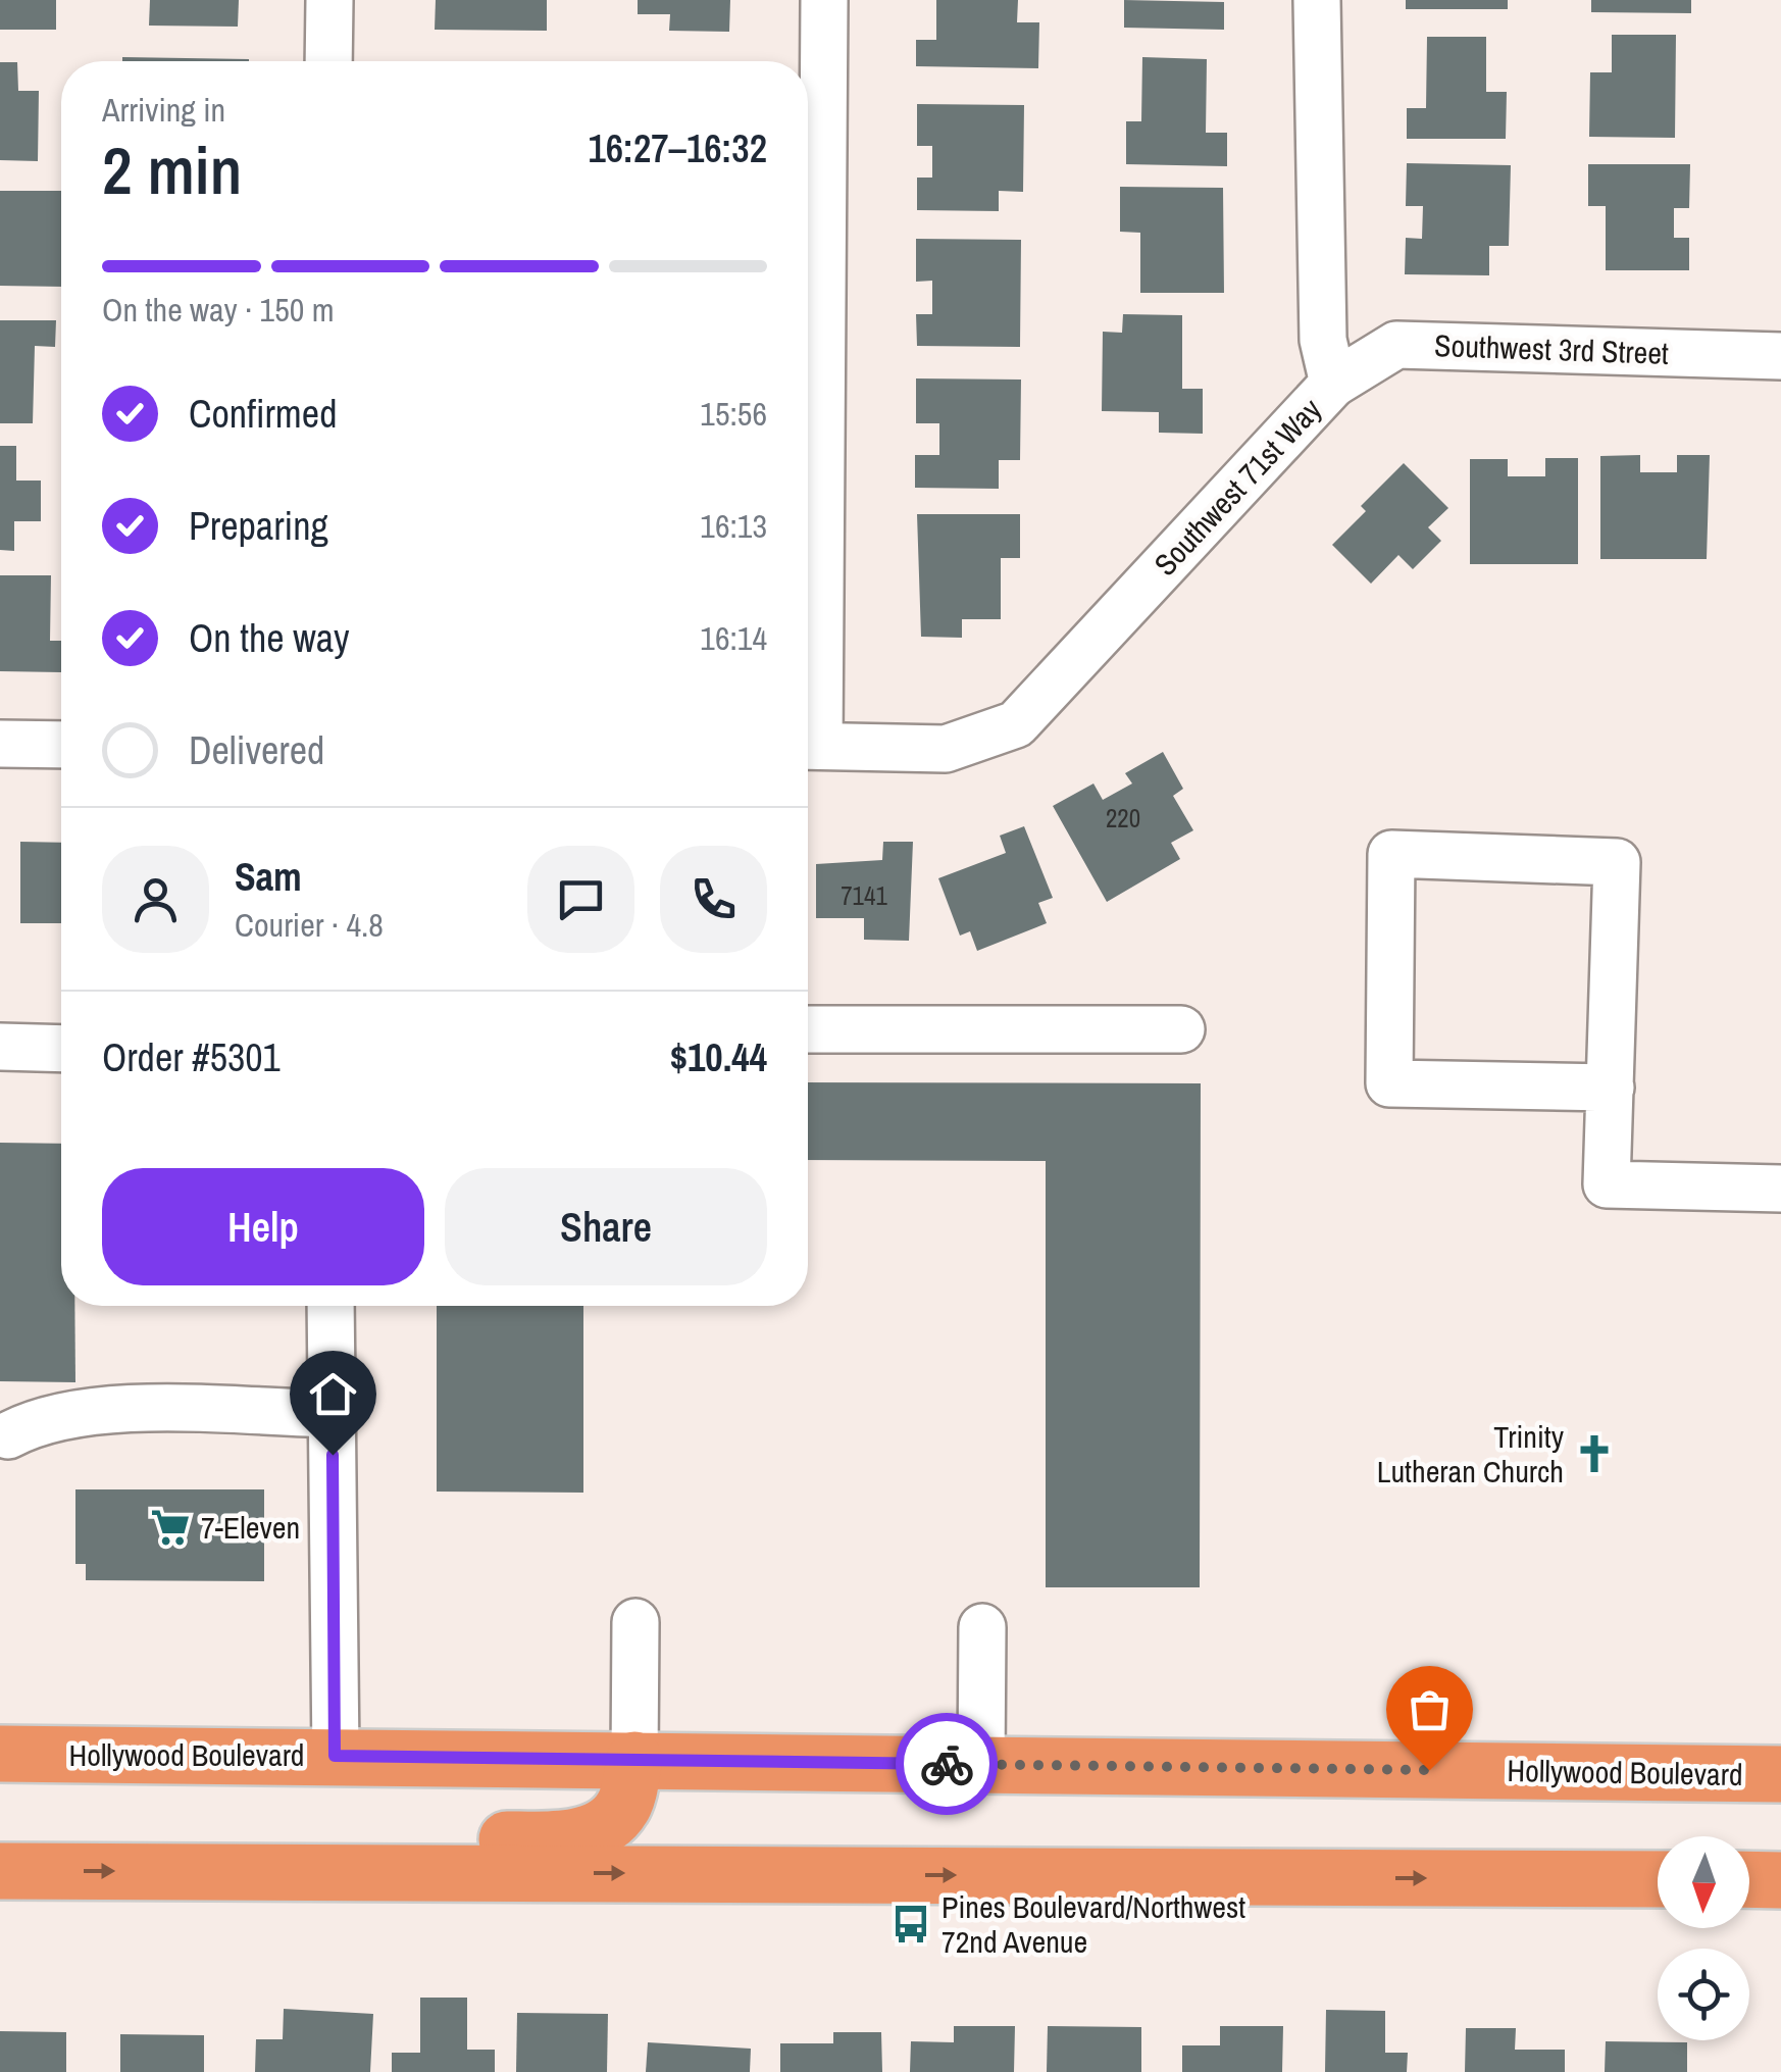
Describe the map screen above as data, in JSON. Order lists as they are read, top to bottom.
{
  "streets": {
    "highway": ["Hollywood Boulevard"],
    "street": ["Southwest 3rd Street", "Southwest 71st Way"]
  },
  "crossings": [
    ["Southwest 3rd Street", "Southwest 71st Way"]
  ],
  "places": {
    "church": ["Trinity Lutheran Church"],
    "supermarket": ["7-Eleven"],
    "bus stop": ["Pines Boulevard/Northwest 72nd Avenue"]
  },
  "house_numbers": ["220", "7141"],
  "north": "bottom",
  "page": {
    "heading": ["2 min", "Arriving in", "16:27–16:32"],
    "panel": [
      "Sam",
      "Courier · 4.8",
      "Order #5301",
      "$10.44"
    ],
    "bar": "On the way · 150 m",
    "list": [
      ["Confirmed", "15:56"],
      ["Preparing", "16:13"],
      ["On the way", "16:14"],
      "Delivered"
    ],
    "buttons": ["Help", "Share"]
  }
}
